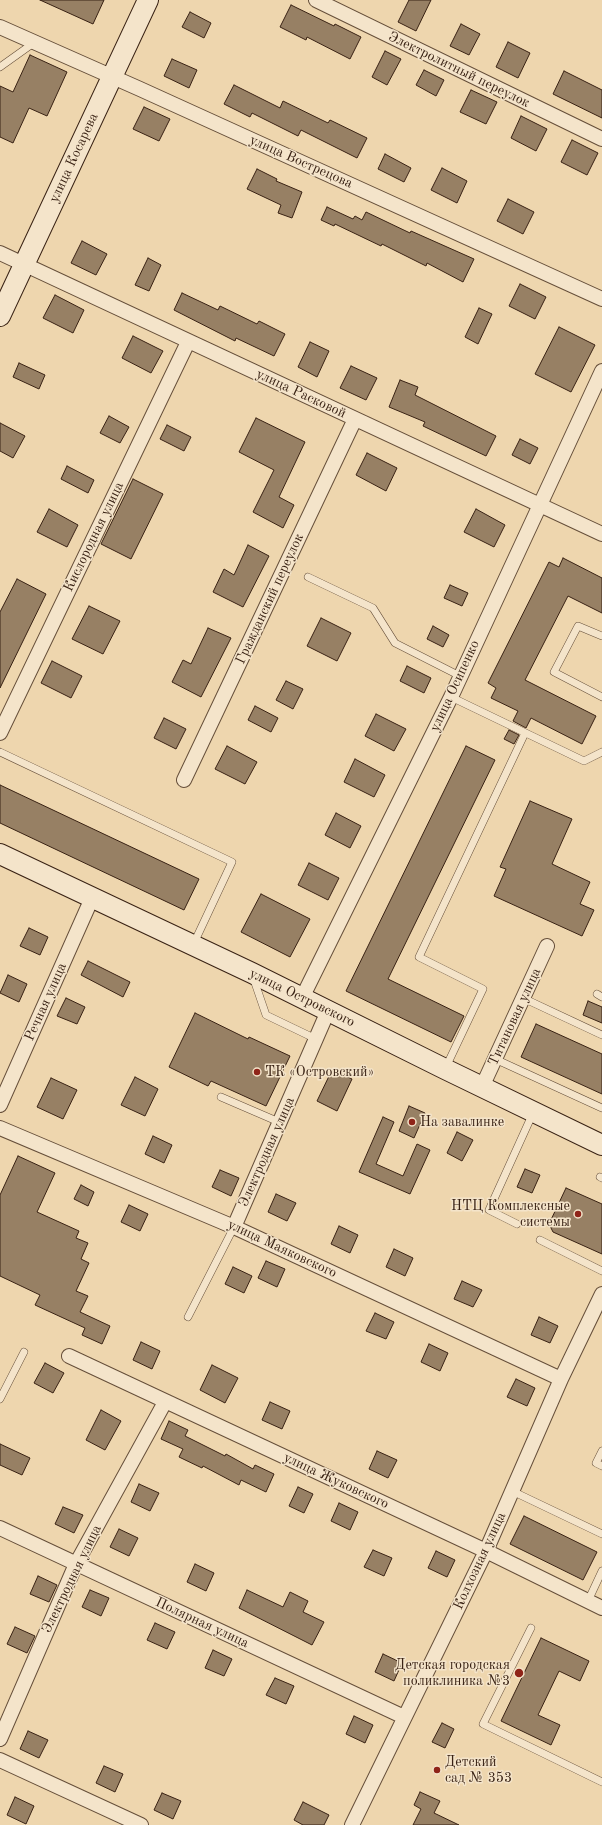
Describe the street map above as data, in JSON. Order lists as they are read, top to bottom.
{
  "streets": {
    "street": [
      "Электролитный переулок",
      "улица Косарева",
      "улица Вострецова",
      "улица Расковой",
      "Кислородная улица",
      "Гражданский переулок",
      "улица Осипенко",
      "улица Островского",
      "Речная улица",
      "Титановая улица",
      "Электродная улица",
      "улица Маяковского",
      "улица Жуковского",
      "Колхозная улица",
      "Полярная улица"
    ]
  },
  "crossings": [
    ["улица Косарева", "улица Вострецова"],
    ["улица Косарева", "улица Расковой"],
    ["улица Расковой", "Кислородная улица"],
    ["улица Расковой", "Гражданский переулок"],
    ["улица Расковой", "улица Осипенко"],
    ["улица Осипенко", "улица Островского"],
    ["улица Островского", "Речная улица"],
    ["улица Островского", "Титановая улица"],
    ["улица Островского", "Электродная улица"],
    ["Электродная улица", "улица Маяковского"],
    ["Электродная улица", "улица Жуковского"],
    ["Электродная улица", "Полярная улица"],
    ["улица Маяковского", "Колхозная улица"],
    ["улица Жуковского", "Колхозная улица"],
    ["Колхозная улица", "Полярная улица"]
  ],
  "places": [
    "ТК «Островский»",
    "На завалинке",
    "НТЦ Комплексные системы",
    "Детская городская поликлиника №3",
    "Детский сад № 353"
  ]
}
